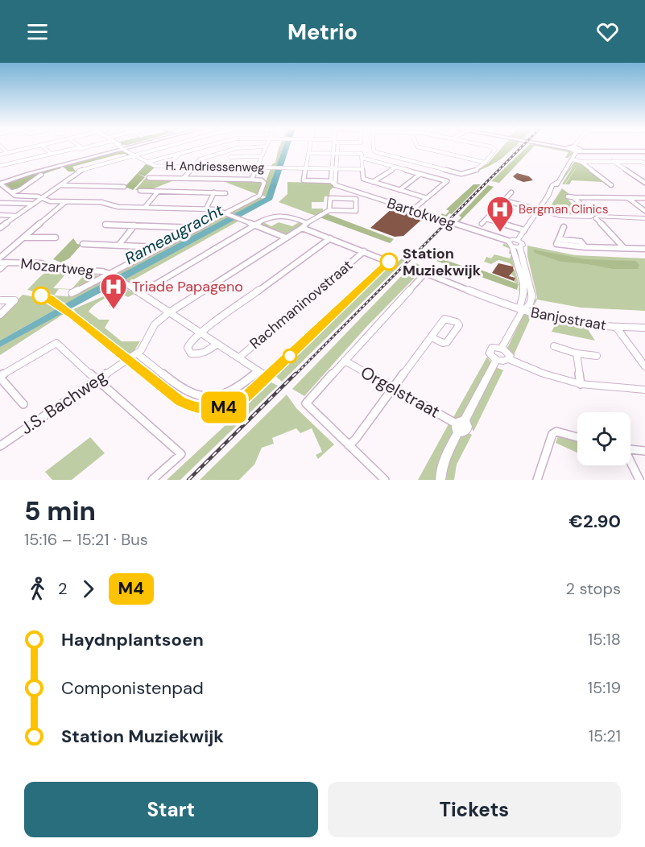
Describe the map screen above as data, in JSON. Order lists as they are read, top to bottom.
{
  "streets": {
    "street": [
      "H. Andriessenweg",
      "Bartokweg",
      "Mozartweg",
      "Rachmaninovstraat",
      "Banjostraat",
      "Orgelstraat",
      "J.S. Bachweg"
    ]
  },
  "crossings": [
    ["H. Andriessenweg", "Bartokweg"],
    ["Banjostraat", "Orgelstraat"]
  ],
  "water": ["Rameaugracht"],
  "places": {
    "hospital": ["Bergman Clinics", "Triade Papageno"],
    "other": ["Station Muziekwijk"]
  },
  "lines": ["bus line M4"],
  "page": {
    "header": "Metrio",
    "on_map": "M4",
    "heading": ["5 min", "15:16 – 15:21 · Bus", "€2.90"],
    "legs": ["2", "M4", "2 stops"],
    "list": [
      {
        "name": "Haydnplantsoen",
        "value": "15:18"
      },
      {
        "name": "Componistenpad",
        "value": "15:19"
      },
      {
        "name": "Station Muziekwijk",
        "value": "15:21"
      }
    ],
    "buttons": ["Start", "Tickets"]
  }
}
